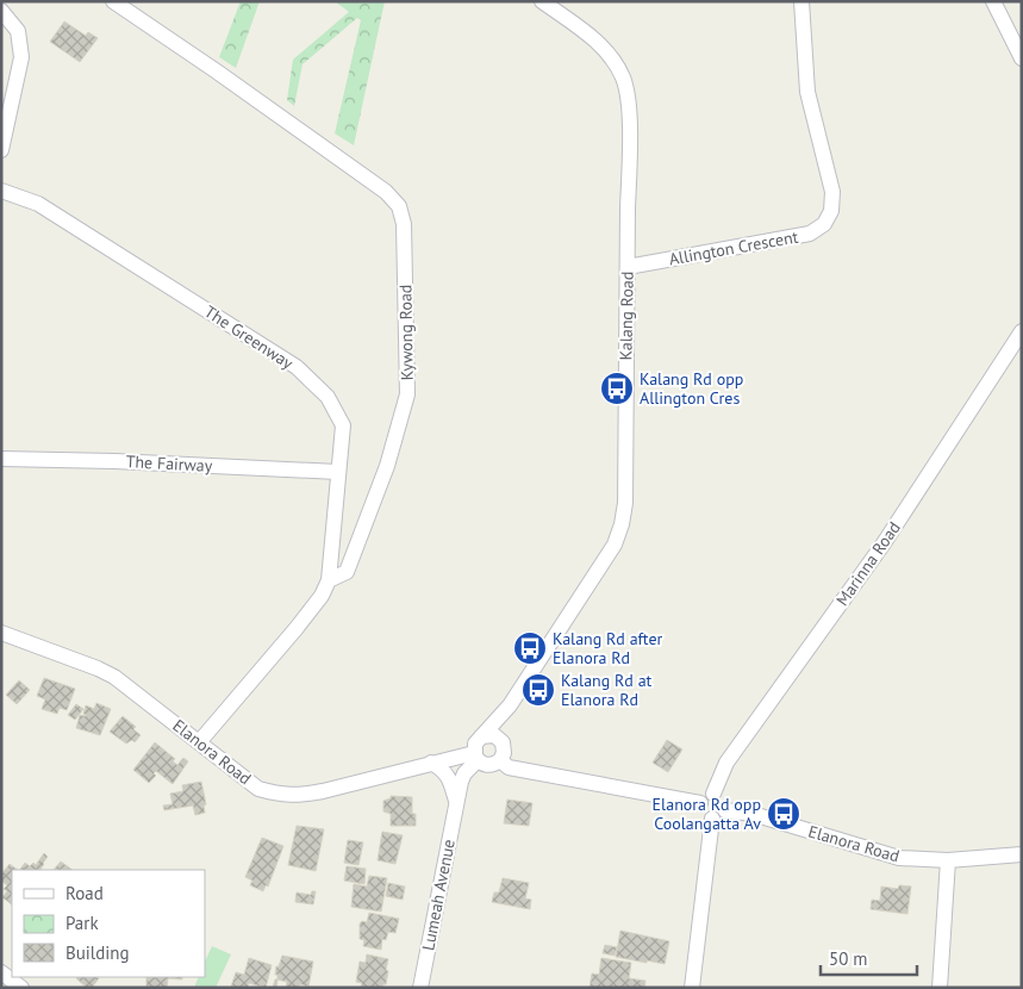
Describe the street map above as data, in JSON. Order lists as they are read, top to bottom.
{
  "streets": {
    "street": [
      "Allington Crescent",
      "Kalang Road",
      "Kywong Road",
      "The Greenway",
      "The Fairway",
      "Marinna Road",
      "Elanora Road",
      "Lumeah Avenue"
    ]
  },
  "crossings": [
    ["Allington Crescent", "Kalang Road"],
    ["Kalang Road", "Elanora Road"],
    ["Kywong Road", "The Greenway"],
    ["Kywong Road", "Elanora Road"],
    ["The Greenway", "The Fairway"],
    ["Marinna Road", "Elanora Road"]
  ],
  "places": {
    "bus stop": [
      "Kalang Rd opp Allington Cres",
      "Kalang Rd after Elanora Rd",
      "Kalang Rd at Elanora Rd",
      "Elanora Rd opp Coolangatta Av"
    ]
  },
  "legend": ["Road", "Park", "Building"],
  "scale_bar": "50 m"
}
